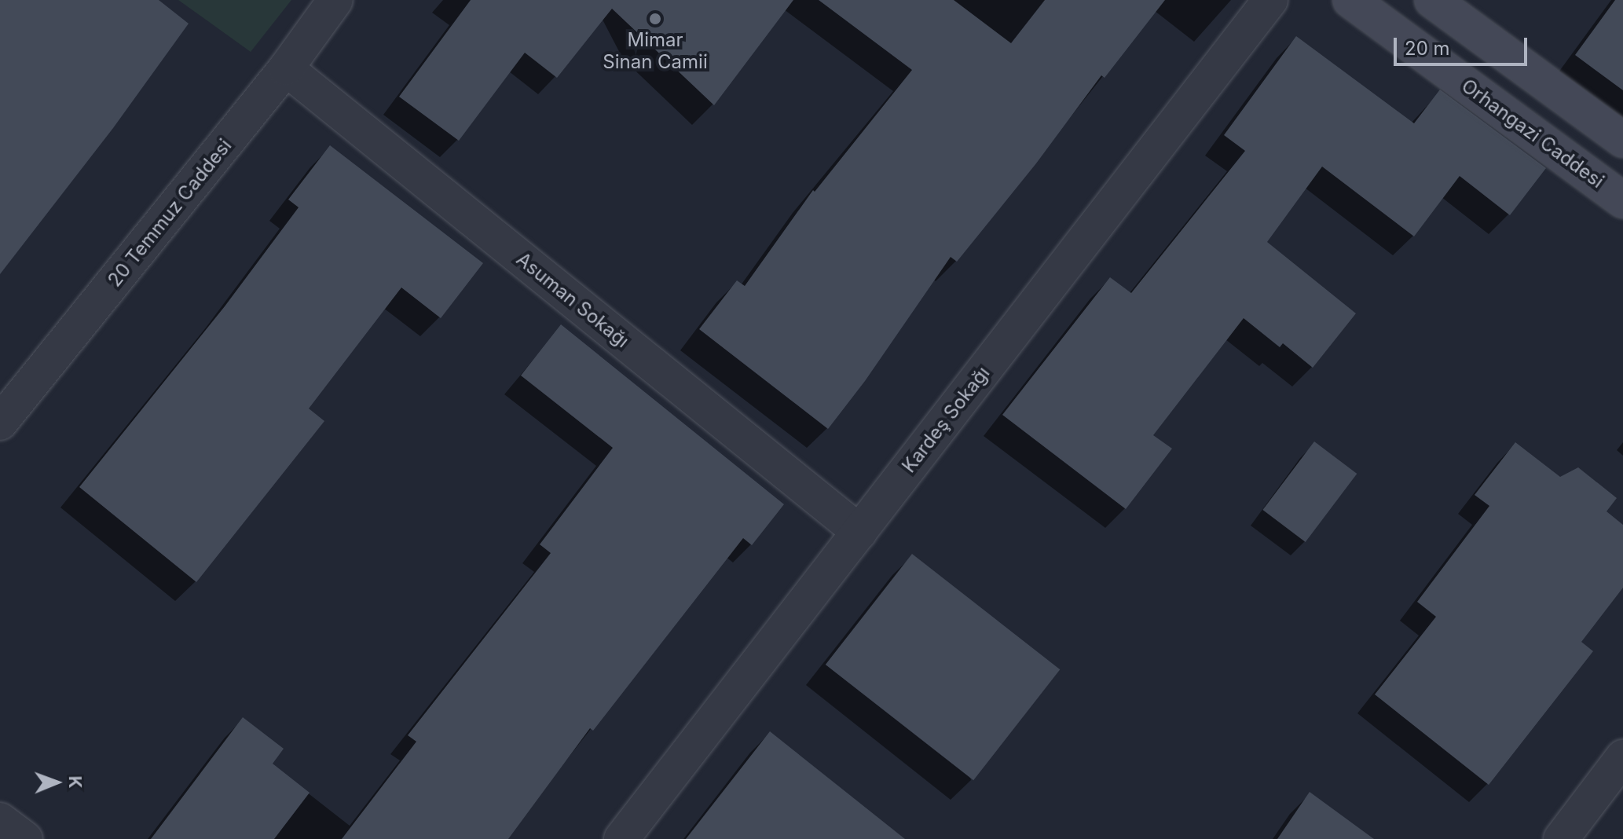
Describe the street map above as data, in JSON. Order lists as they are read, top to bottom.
{
  "streets": {
    "main road": ["Orhangazi Caddesi"],
    "street": ["20 Temmuz Caddesi", "Asuman Sokağı", "Kardeş Sokağı"]
  },
  "crossings": [
    ["20 Temmuz Caddesi", "Asuman Sokağı"],
    ["Asuman Sokağı", "Kardeş Sokağı"]
  ],
  "places": ["Mimar Sinan Camii"],
  "scale_bar": "20 m",
  "north": "right"
}
